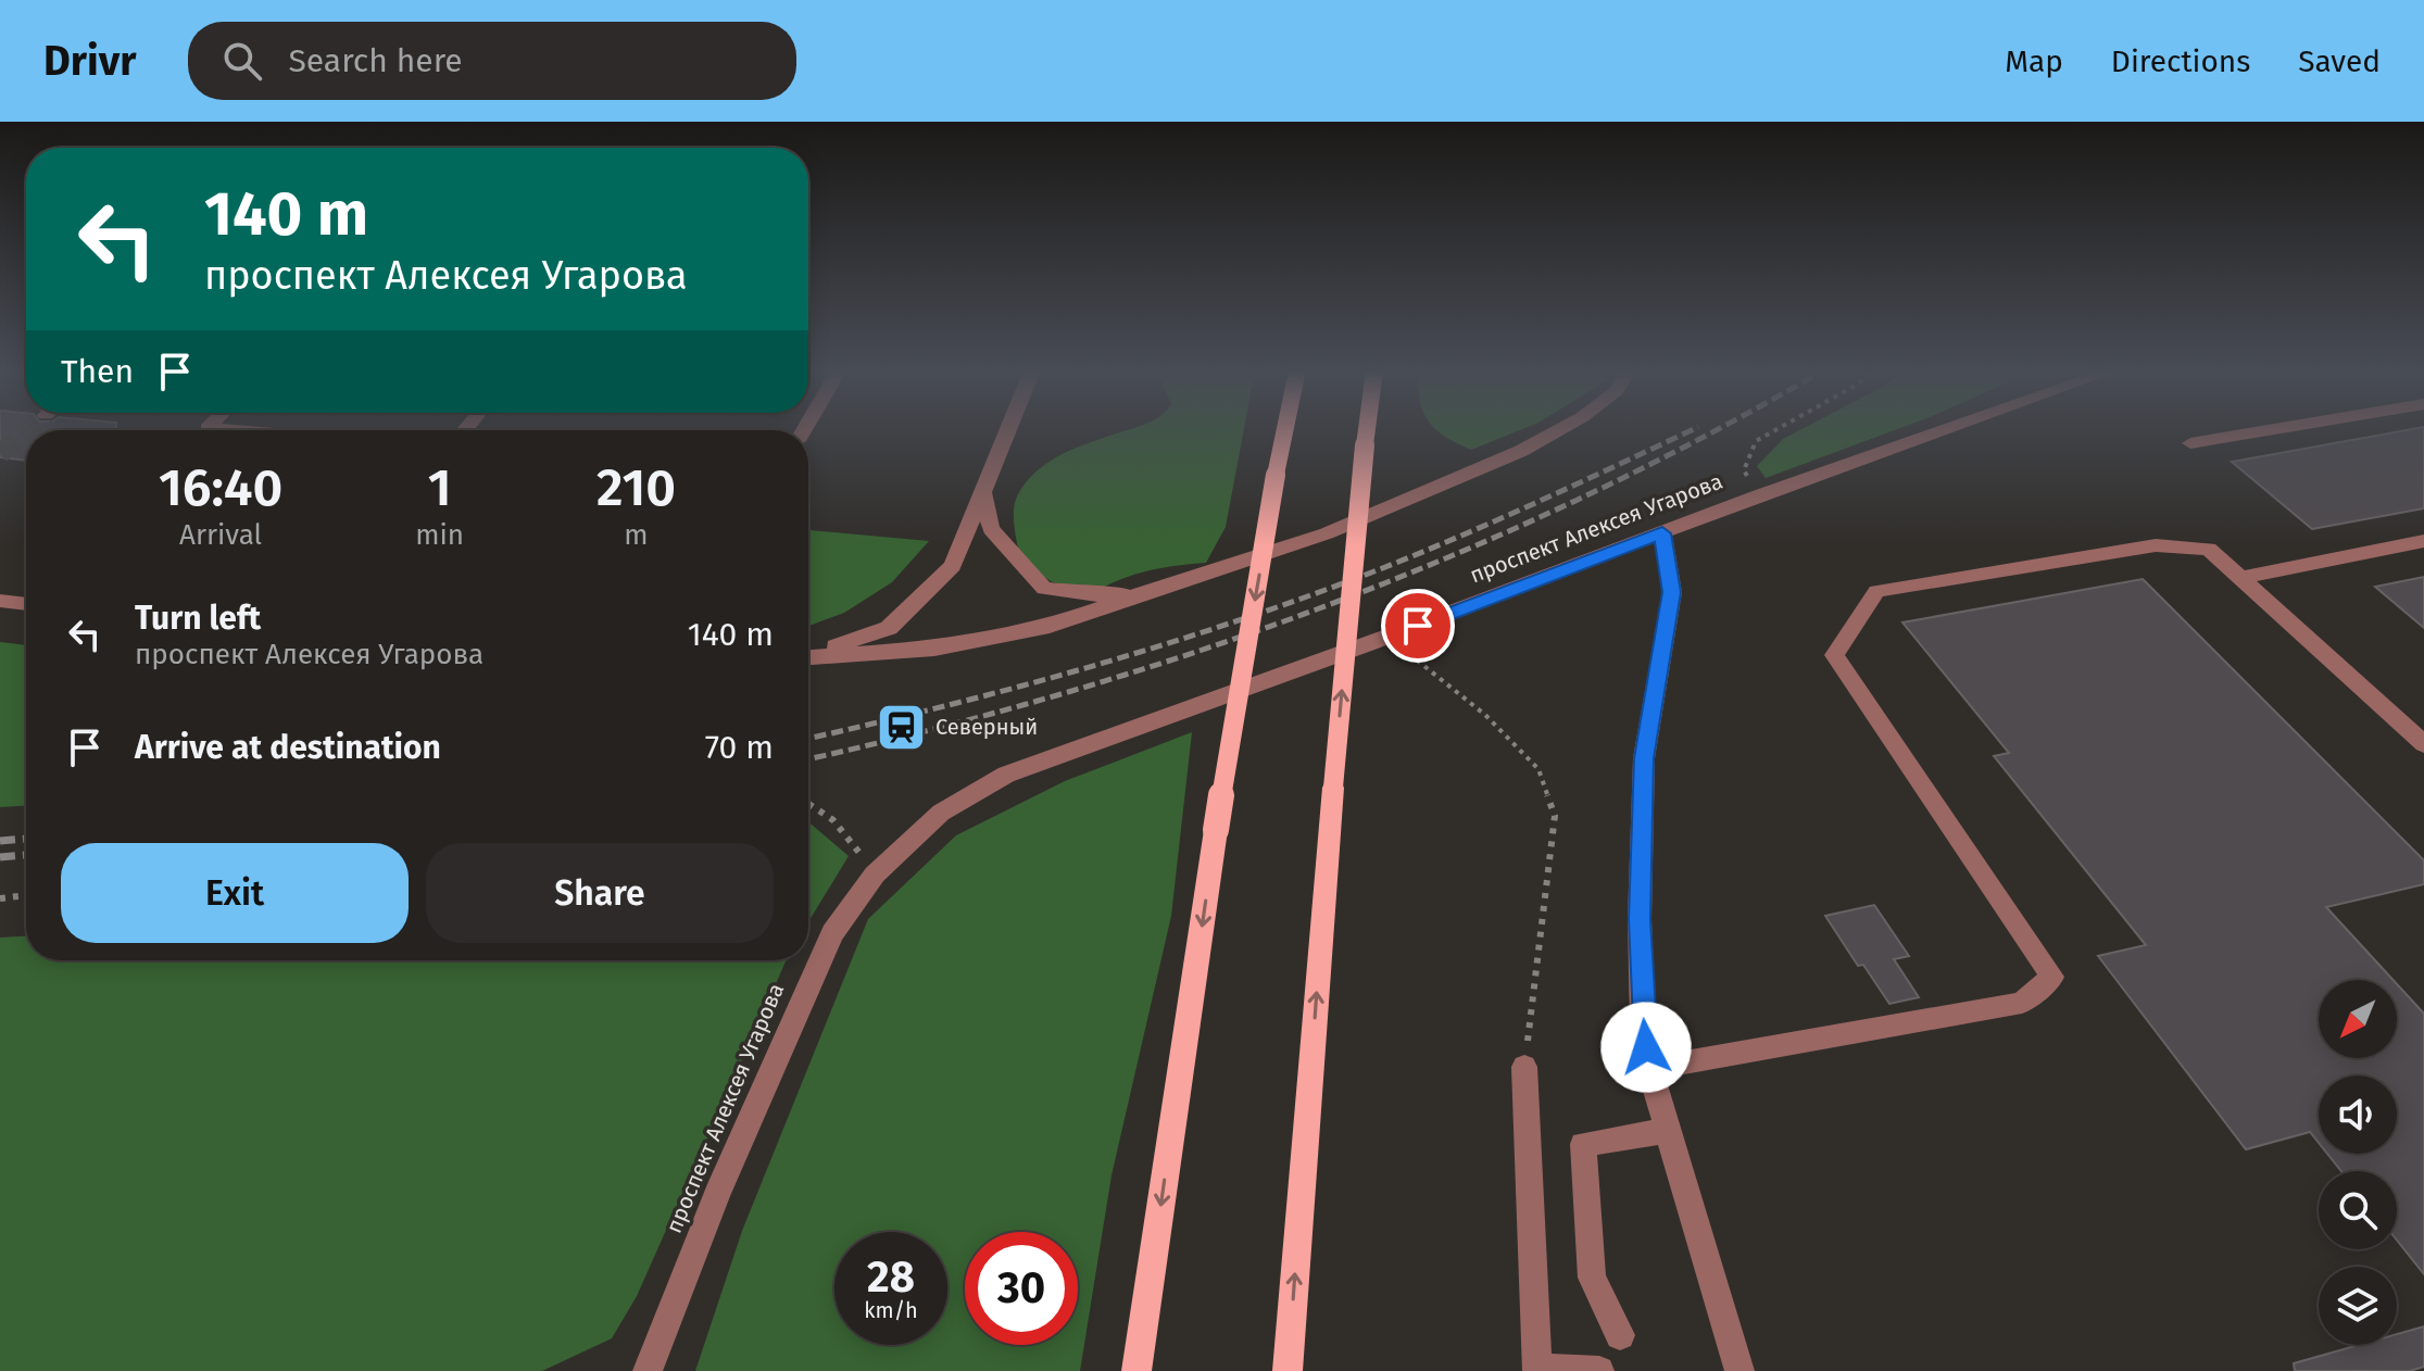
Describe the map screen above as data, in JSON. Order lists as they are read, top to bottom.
{
  "streets": {
    "street": ["проспект Алексея Угарова"]
  },
  "places": {
    "station": ["Северный"]
  },
  "north": "bottom left",
  "page": {
    "header": "Drivr",
    "search": "Search here",
    "nav": ["Map", "Directions", "Saved"],
    "turn": ["140 m", "проспект Алексея Угарова"],
    "then": "Then",
    "eta": [
      "16:40",
      "Arrival",
      "1",
      "min",
      "210",
      "m"
    ],
    "list": [
      {
        "name": "Turn left",
        "note": "проспект Алексея Угарова",
        "value": "140 m"
      },
      {
        "name": "Arrive at destination",
        "value": "70 m"
      }
    ],
    "buttons": ["Exit", "Share"],
    "speed": "28 km/h",
    "limit": "30"
  }
}
